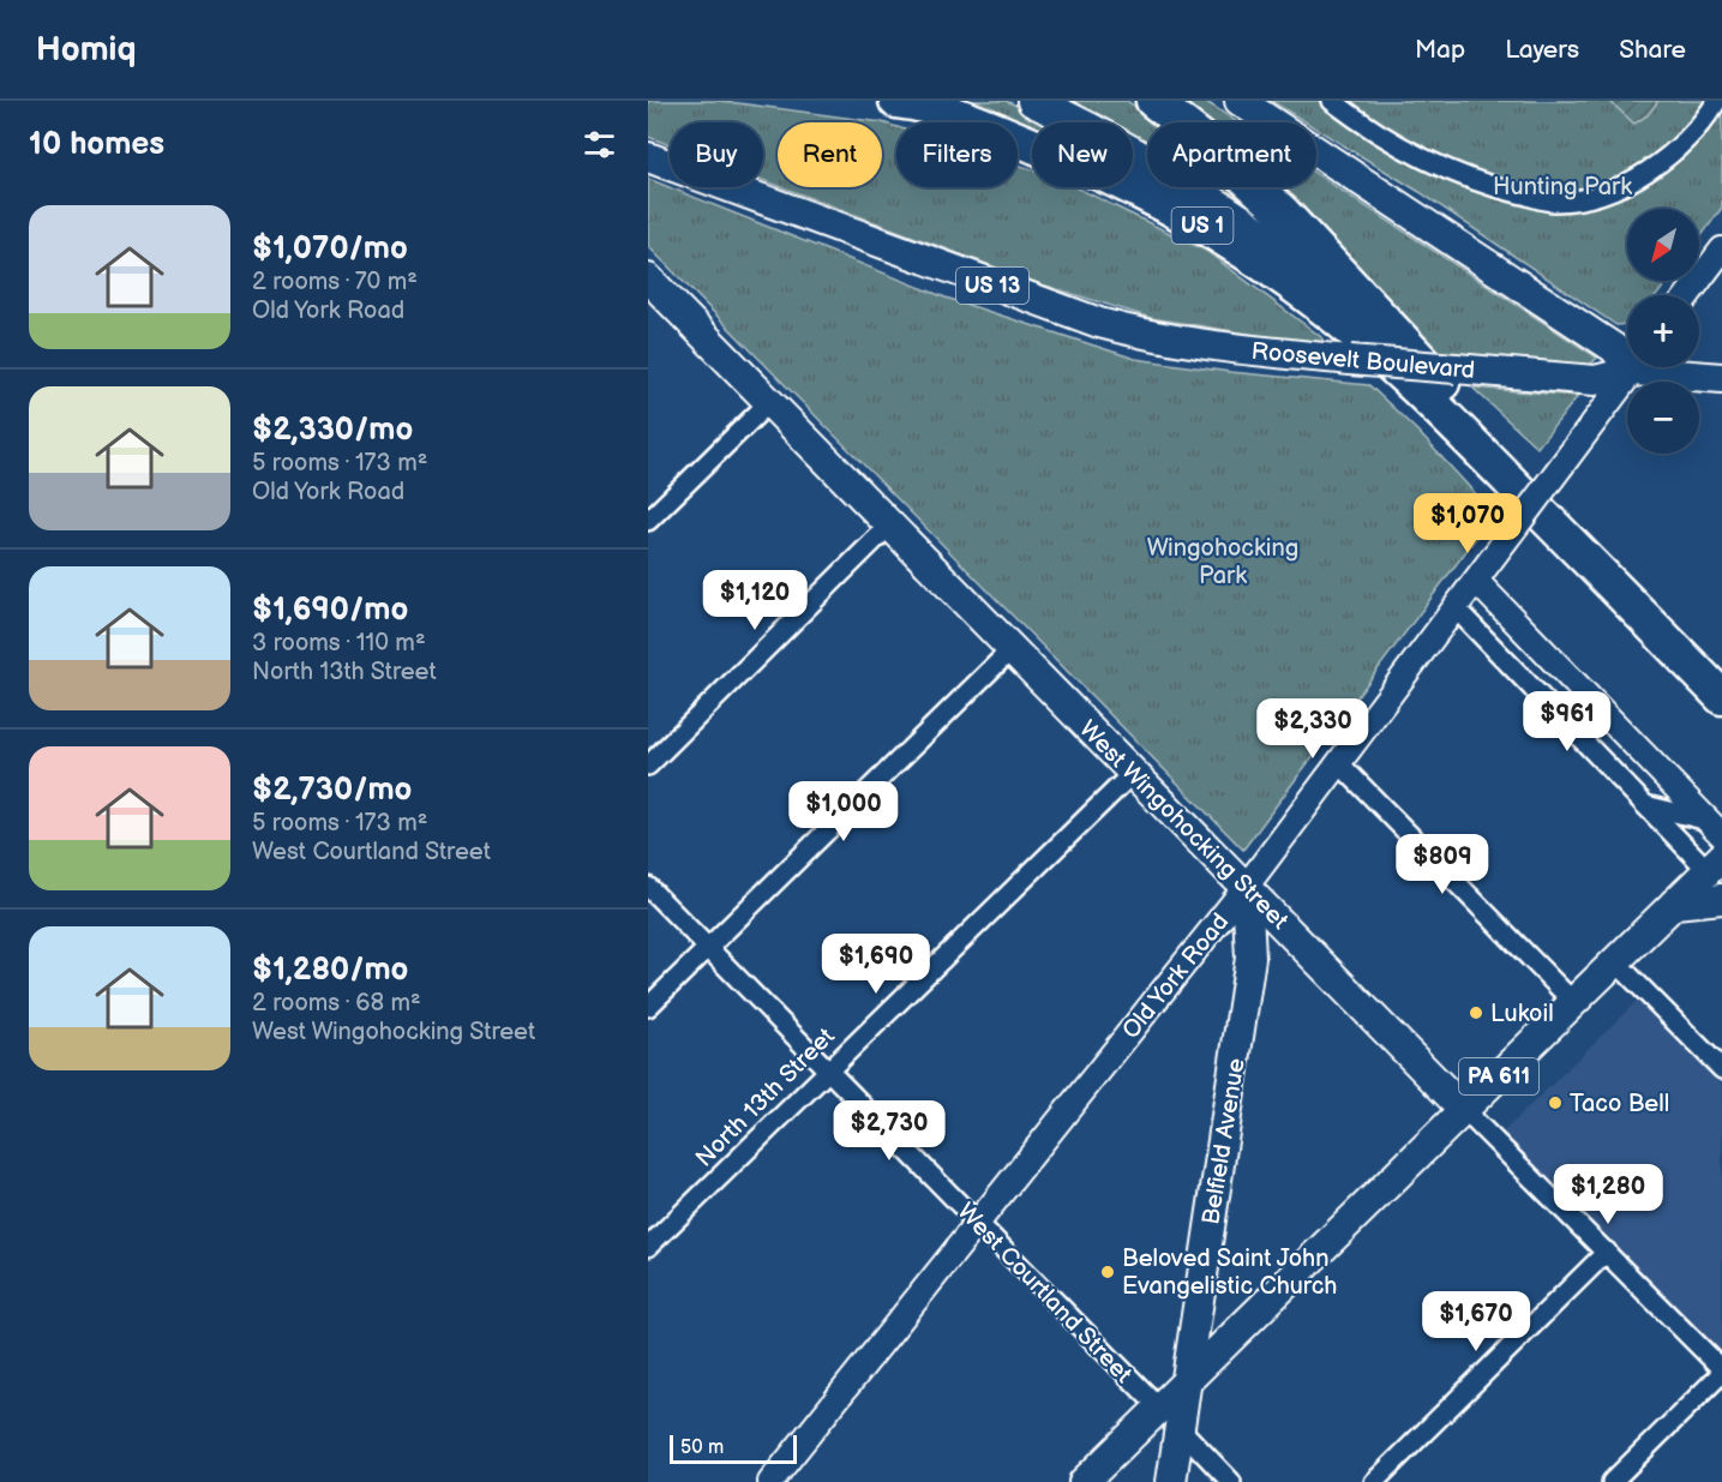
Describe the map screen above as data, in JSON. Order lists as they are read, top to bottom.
{
  "streets": {
    "highway": ["US 1"],
    "main road": [
      "US 13",
      "Roosevelt Boulevard",
      "West Wingohocking Street",
      "PA 611",
      "Belfield Avenue"
    ],
    "street": ["Old York Road", "North 13th Street", "West Courtland Street"]
  },
  "crossings": [
    ["West Wingohocking Street", "Old York Road"],
    ["West Wingohocking Street", "PA 611"],
    ["West Wingohocking Street", "North 13th Street"],
    ["West Wingohocking Street", "Belfield Avenue"],
    ["Old York Road", "Belfield Avenue"],
    ["Old York Road", "West Courtland Street"],
    ["PA 611", "Belfield Avenue"],
    ["North 13th Street", "West Courtland Street"],
    ["Belfield Avenue", "West Courtland Street"]
  ],
  "parks": ["Hunting Park", "Wingohocking Park"],
  "places": ["Lukoil", "Taco Bell", "Beloved Saint John Evangelistic Church"],
  "scale_bar": "50 m",
  "north": "bottom left",
  "page": {
    "header": "Homiq",
    "nav": ["Map", "Layers", "Share"],
    "heading": "10 homes",
    "chip": [
      "Buy",
      "Rent",
      "Filters",
      "New",
      "Apartment"
    ],
    "list": [
      {
        "name": "$1,070/mo",
        "note": "2 rooms · 70 m² · Old York Road"
      },
      {
        "name": "$2,330/mo",
        "note": "5 rooms · 173 m² · Old York Road"
      },
      {
        "name": "$1,690/mo",
        "note": "3 rooms · 110 m² · North 13th Street"
      },
      {
        "name": "$2,730/mo",
        "note": "5 rooms · 173 m² · West Courtland Street"
      },
      {
        "name": "$1,280/mo",
        "note": "2 rooms · 68 m² · West Wingohocking Street"
      }
    ],
    "map_buttons": ["+", "−"],
    "price": [
      "$1,070",
      "$1,120",
      "$961",
      "$2,330",
      "$1,000",
      "$809",
      "$1,690",
      "$2,730",
      "$1,280",
      "$1,670"
    ],
    "scale": "50 m"
  }
}
